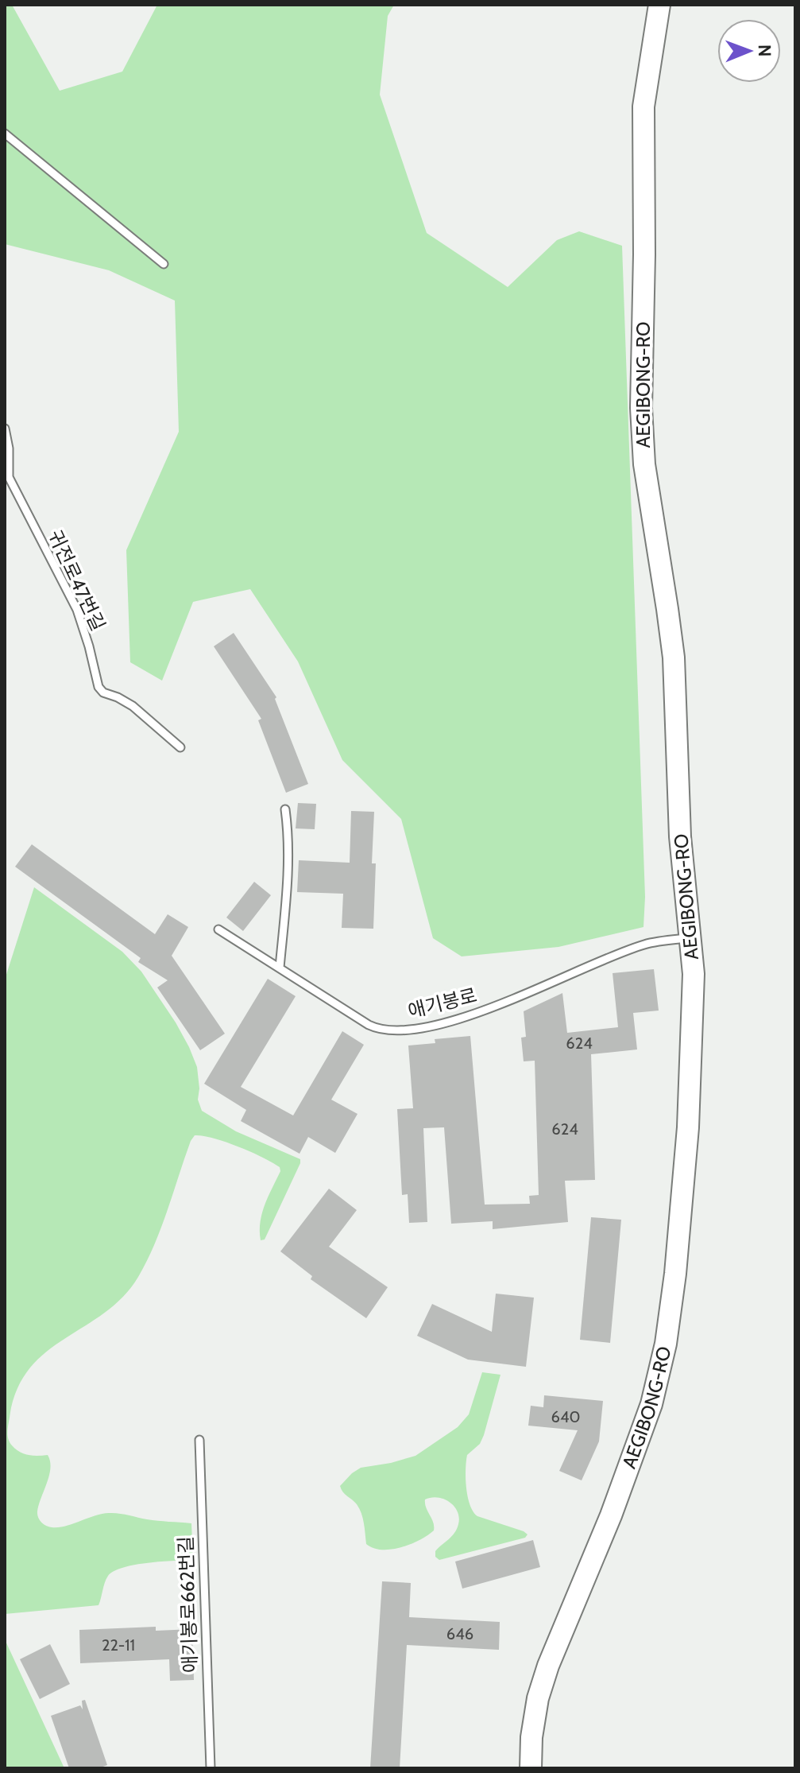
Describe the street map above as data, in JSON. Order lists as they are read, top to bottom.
{
  "streets": {
    "main road": ["AEGIBONG-RO"],
    "lane": ["귀전로47번길", "애기봉로", "애기봉로662번길"]
  },
  "crossings": [
    ["AEGIBONG-RO", "애기봉로"]
  ],
  "house_numbers": [
    "624",
    "624",
    "640",
    "646",
    "22-11"
  ],
  "north": "right"
}
